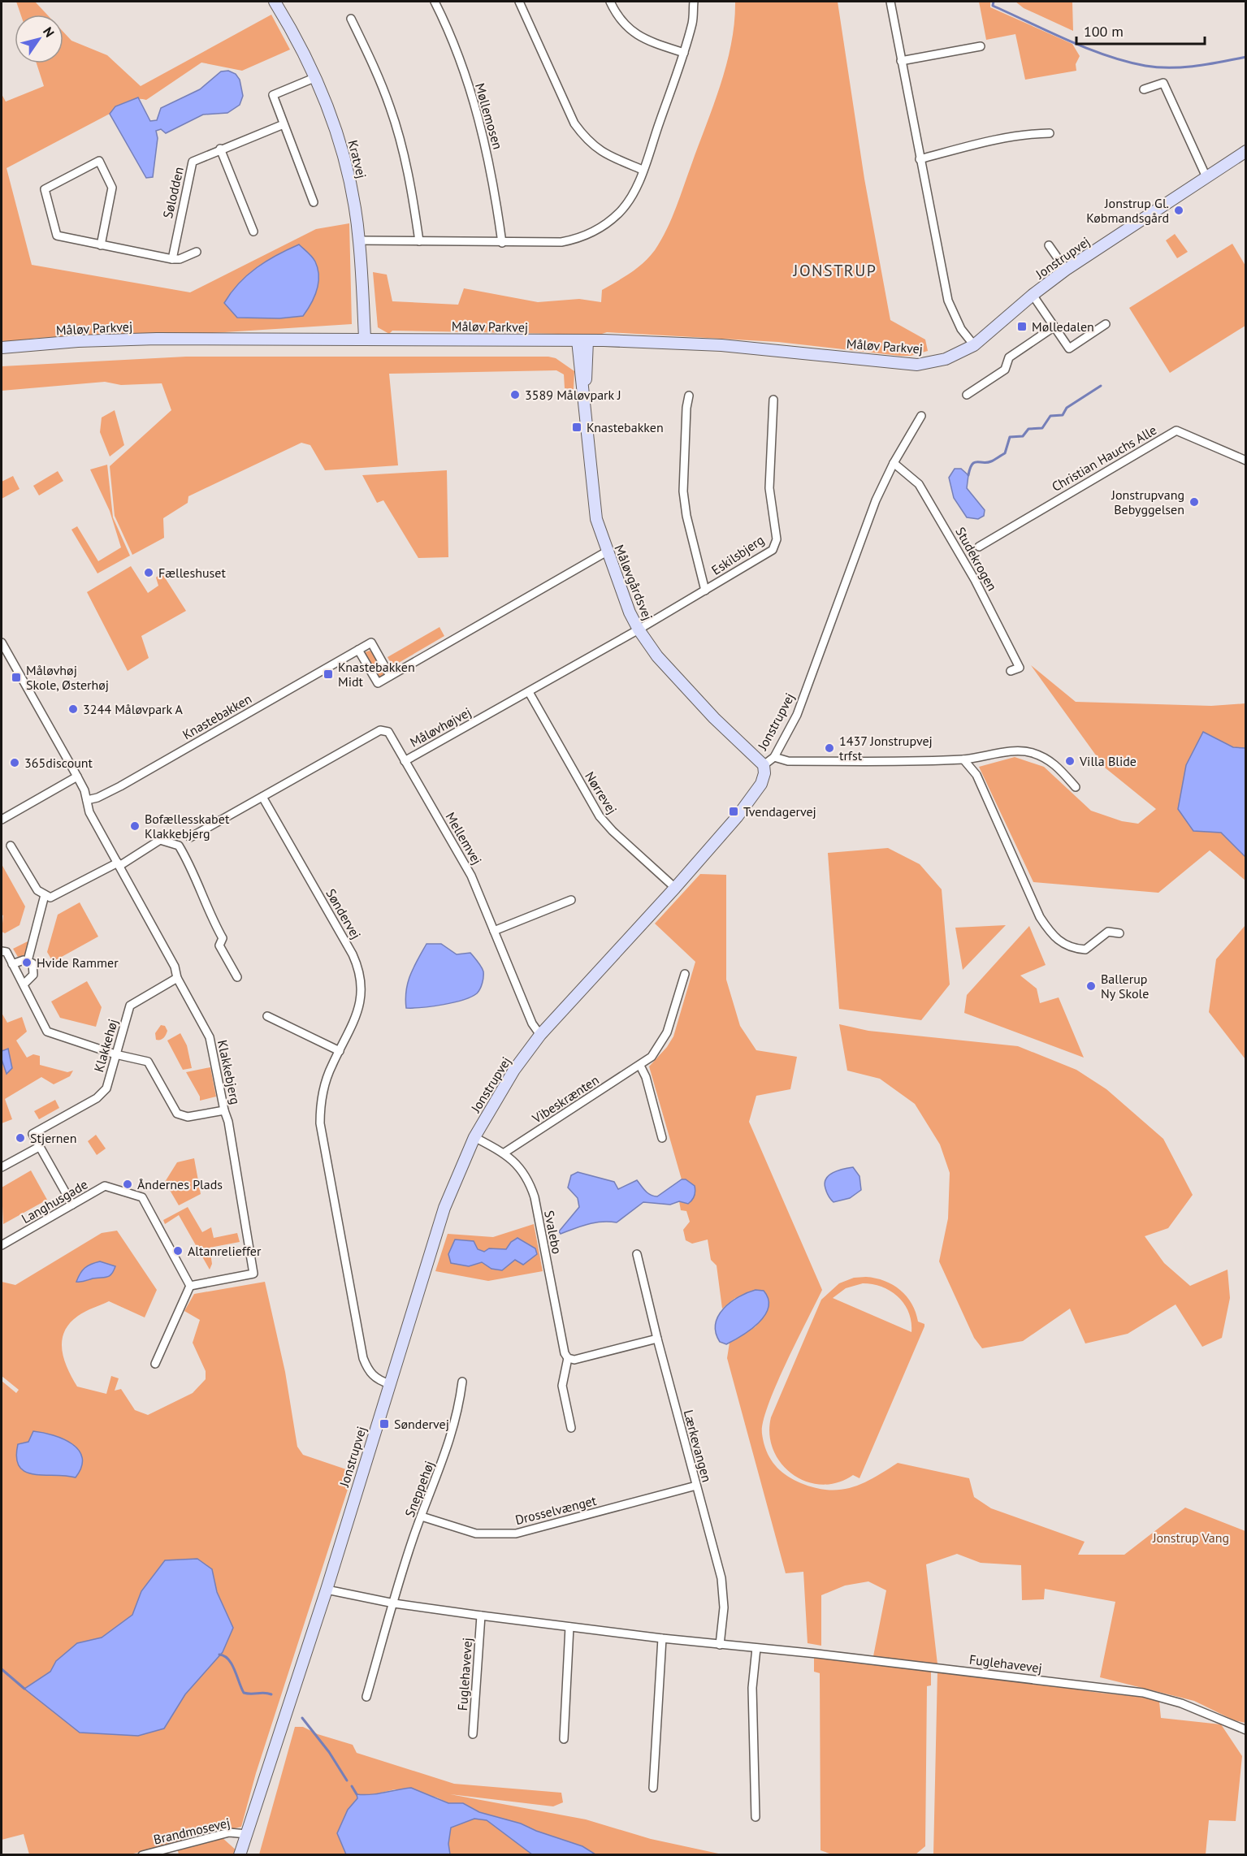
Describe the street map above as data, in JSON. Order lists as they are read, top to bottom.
{
  "streets": {
    "street": [
      "Møllemosen",
      "Kratvej",
      "Sølodden",
      "Jonstrupvej",
      "Måløv Parkvej",
      "Christian Hauchs Alle",
      "Eskilsbjerg",
      "Studekrogen",
      "Måløvgårdsvej",
      "Knastebakken",
      "Måløvhøjvej",
      "Nørrevej",
      "Mellemvej",
      "Søndervej",
      "Klakkehøj",
      "Klakkebjerg",
      "Vibeskrænten",
      "Langhusgade",
      "Svalebo",
      "Lærkevangen",
      "Sneppehøj",
      "Drosselvænget",
      "Fuglehavevej",
      "Brandmosevej"
    ]
  },
  "crossings": [
    ["Kratvej", "Måløv Parkvej"],
    ["Jonstrupvej", "Måløv Parkvej"],
    ["Jonstrupvej", "Studekrogen"],
    ["Jonstrupvej", "Måløvgårdsvej"],
    ["Jonstrupvej", "Nørrevej"],
    ["Jonstrupvej", "Mellemvej"],
    ["Jonstrupvej", "Søndervej"],
    ["Jonstrupvej", "Svalebo"],
    ["Jonstrupvej", "Fuglehavevej"],
    ["Jonstrupvej", "Brandmosevej"],
    ["Måløv Parkvej", "Måløvgårdsvej"],
    ["Eskilsbjerg", "Måløvgårdsvej"],
    ["Eskilsbjerg", "Måløvhøjvej"],
    ["Måløvgårdsvej", "Måløvhøjvej"],
    ["Knastebakken", "Klakkebjerg"],
    ["Måløvhøjvej", "Nørrevej"],
    ["Måløvhøjvej", "Mellemvej"],
    ["Måløvhøjvej", "Søndervej"],
    ["Klakkehøj", "Klakkebjerg"],
    ["Klakkebjerg", "Langhusgade"],
    ["Vibeskrænten", "Svalebo"],
    ["Lærkevangen", "Drosselvænget"],
    ["Lærkevangen", "Fuglehavevej"],
    ["Sneppehøj", "Drosselvænget"],
    ["Sneppehøj", "Fuglehavevej"]
  ],
  "districts": ["JONSTRUP"],
  "parks": ["Jonstrup Vang"],
  "places": {
    "other": [
      "Jonstrup Gl. Købmandsgård",
      "3589 Måløvpark J",
      "Jonstrupvang Bebyggelsen",
      "Fælleshuset",
      "3244 Måløvpark A",
      "1437 Jonstrupvej trfst",
      "Villa Blide",
      "365discount",
      "Bofællesskabet Klakkebjerg",
      "Hvide Rammer",
      "Ballerup Ny Skole",
      "Stjernen",
      "Åndernes Plads",
      "Altanrelieffer"
    ],
    "transit": [
      "Mølledalen",
      "Knastebakken",
      "Knastebakken Midt",
      "Måløvhøj Skole, Østerhøj",
      "Tvendagervej",
      "Søndervej"
    ]
  },
  "scale_bar": "100 m",
  "north": "top right"
}
